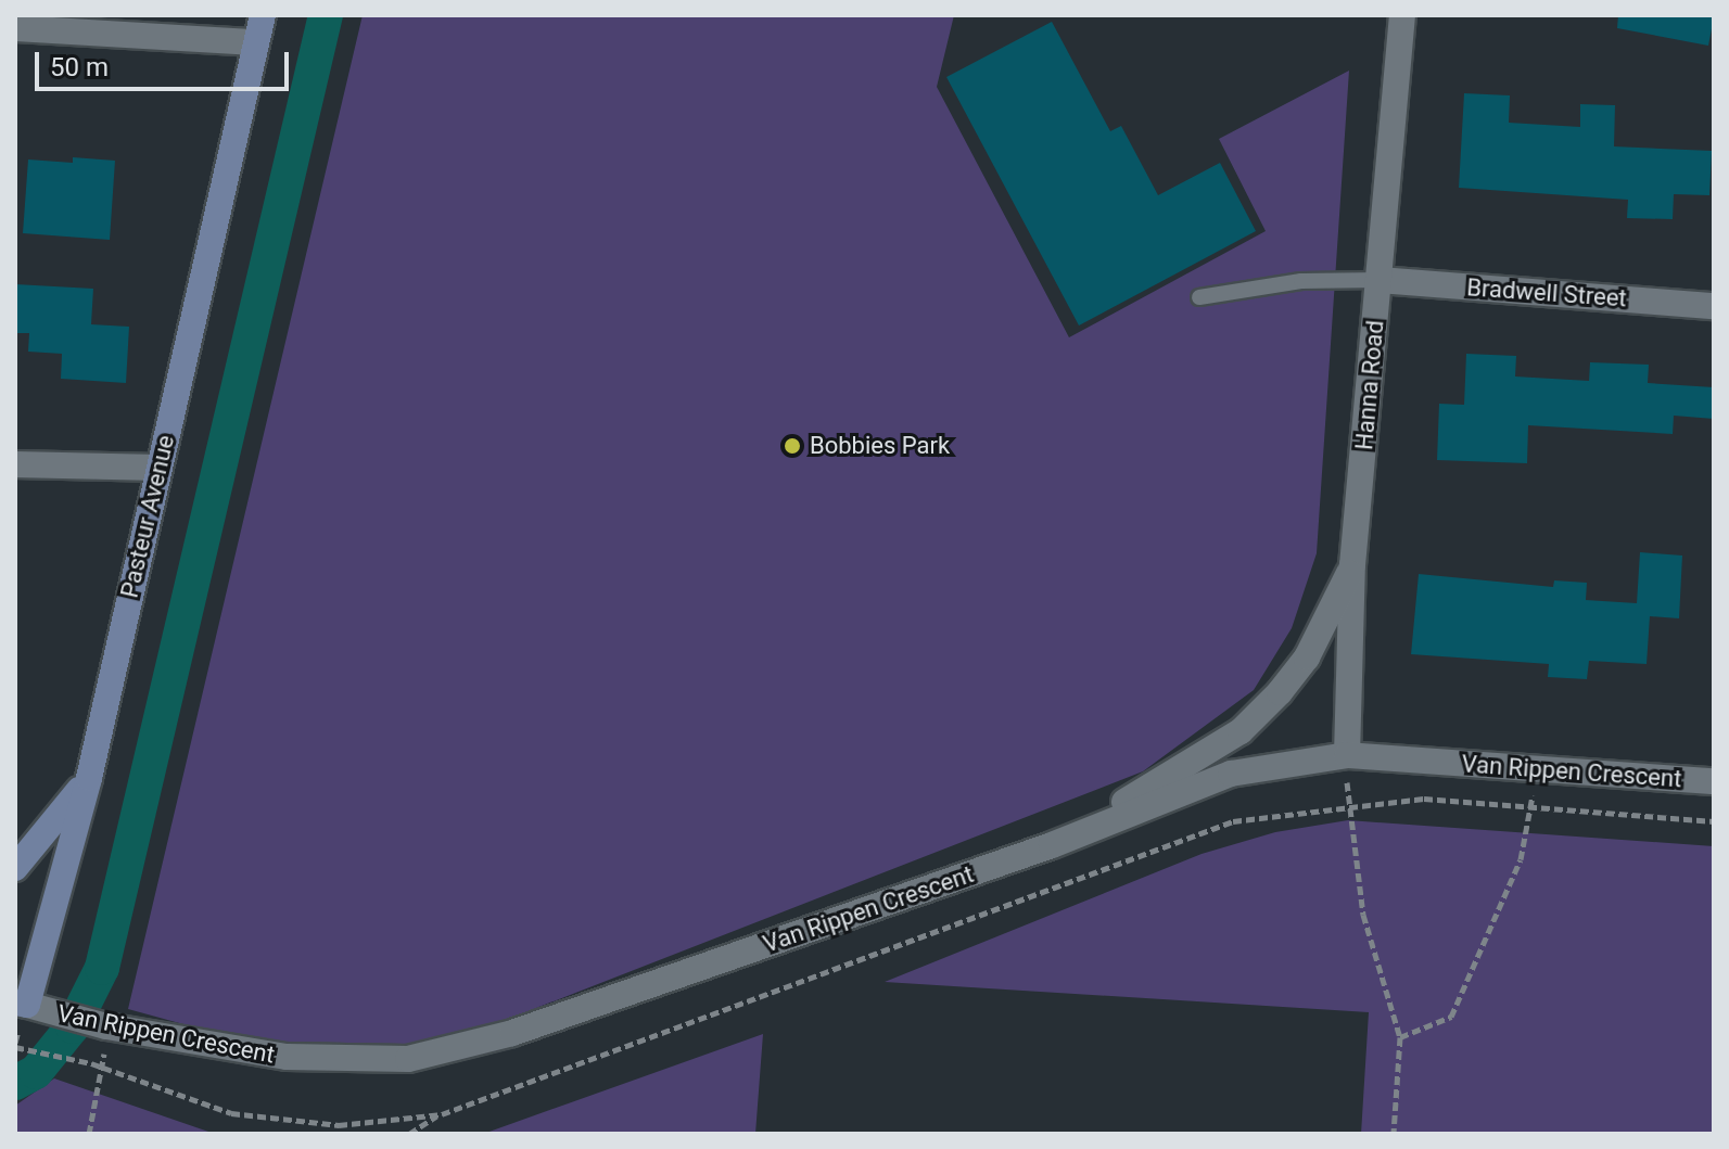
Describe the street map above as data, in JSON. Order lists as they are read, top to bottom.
{
  "streets": {
    "street": [
      "Bradwell Street",
      "Hanna Road",
      "Pasteur Avenue",
      "Van Rippen Crescent"
    ]
  },
  "crossings": [
    ["Bradwell Street", "Hanna Road"],
    ["Hanna Road", "Van Rippen Crescent"],
    ["Pasteur Avenue", "Van Rippen Crescent"]
  ],
  "places": ["Bobbies Park"],
  "scale_bar": "50 m"
}
